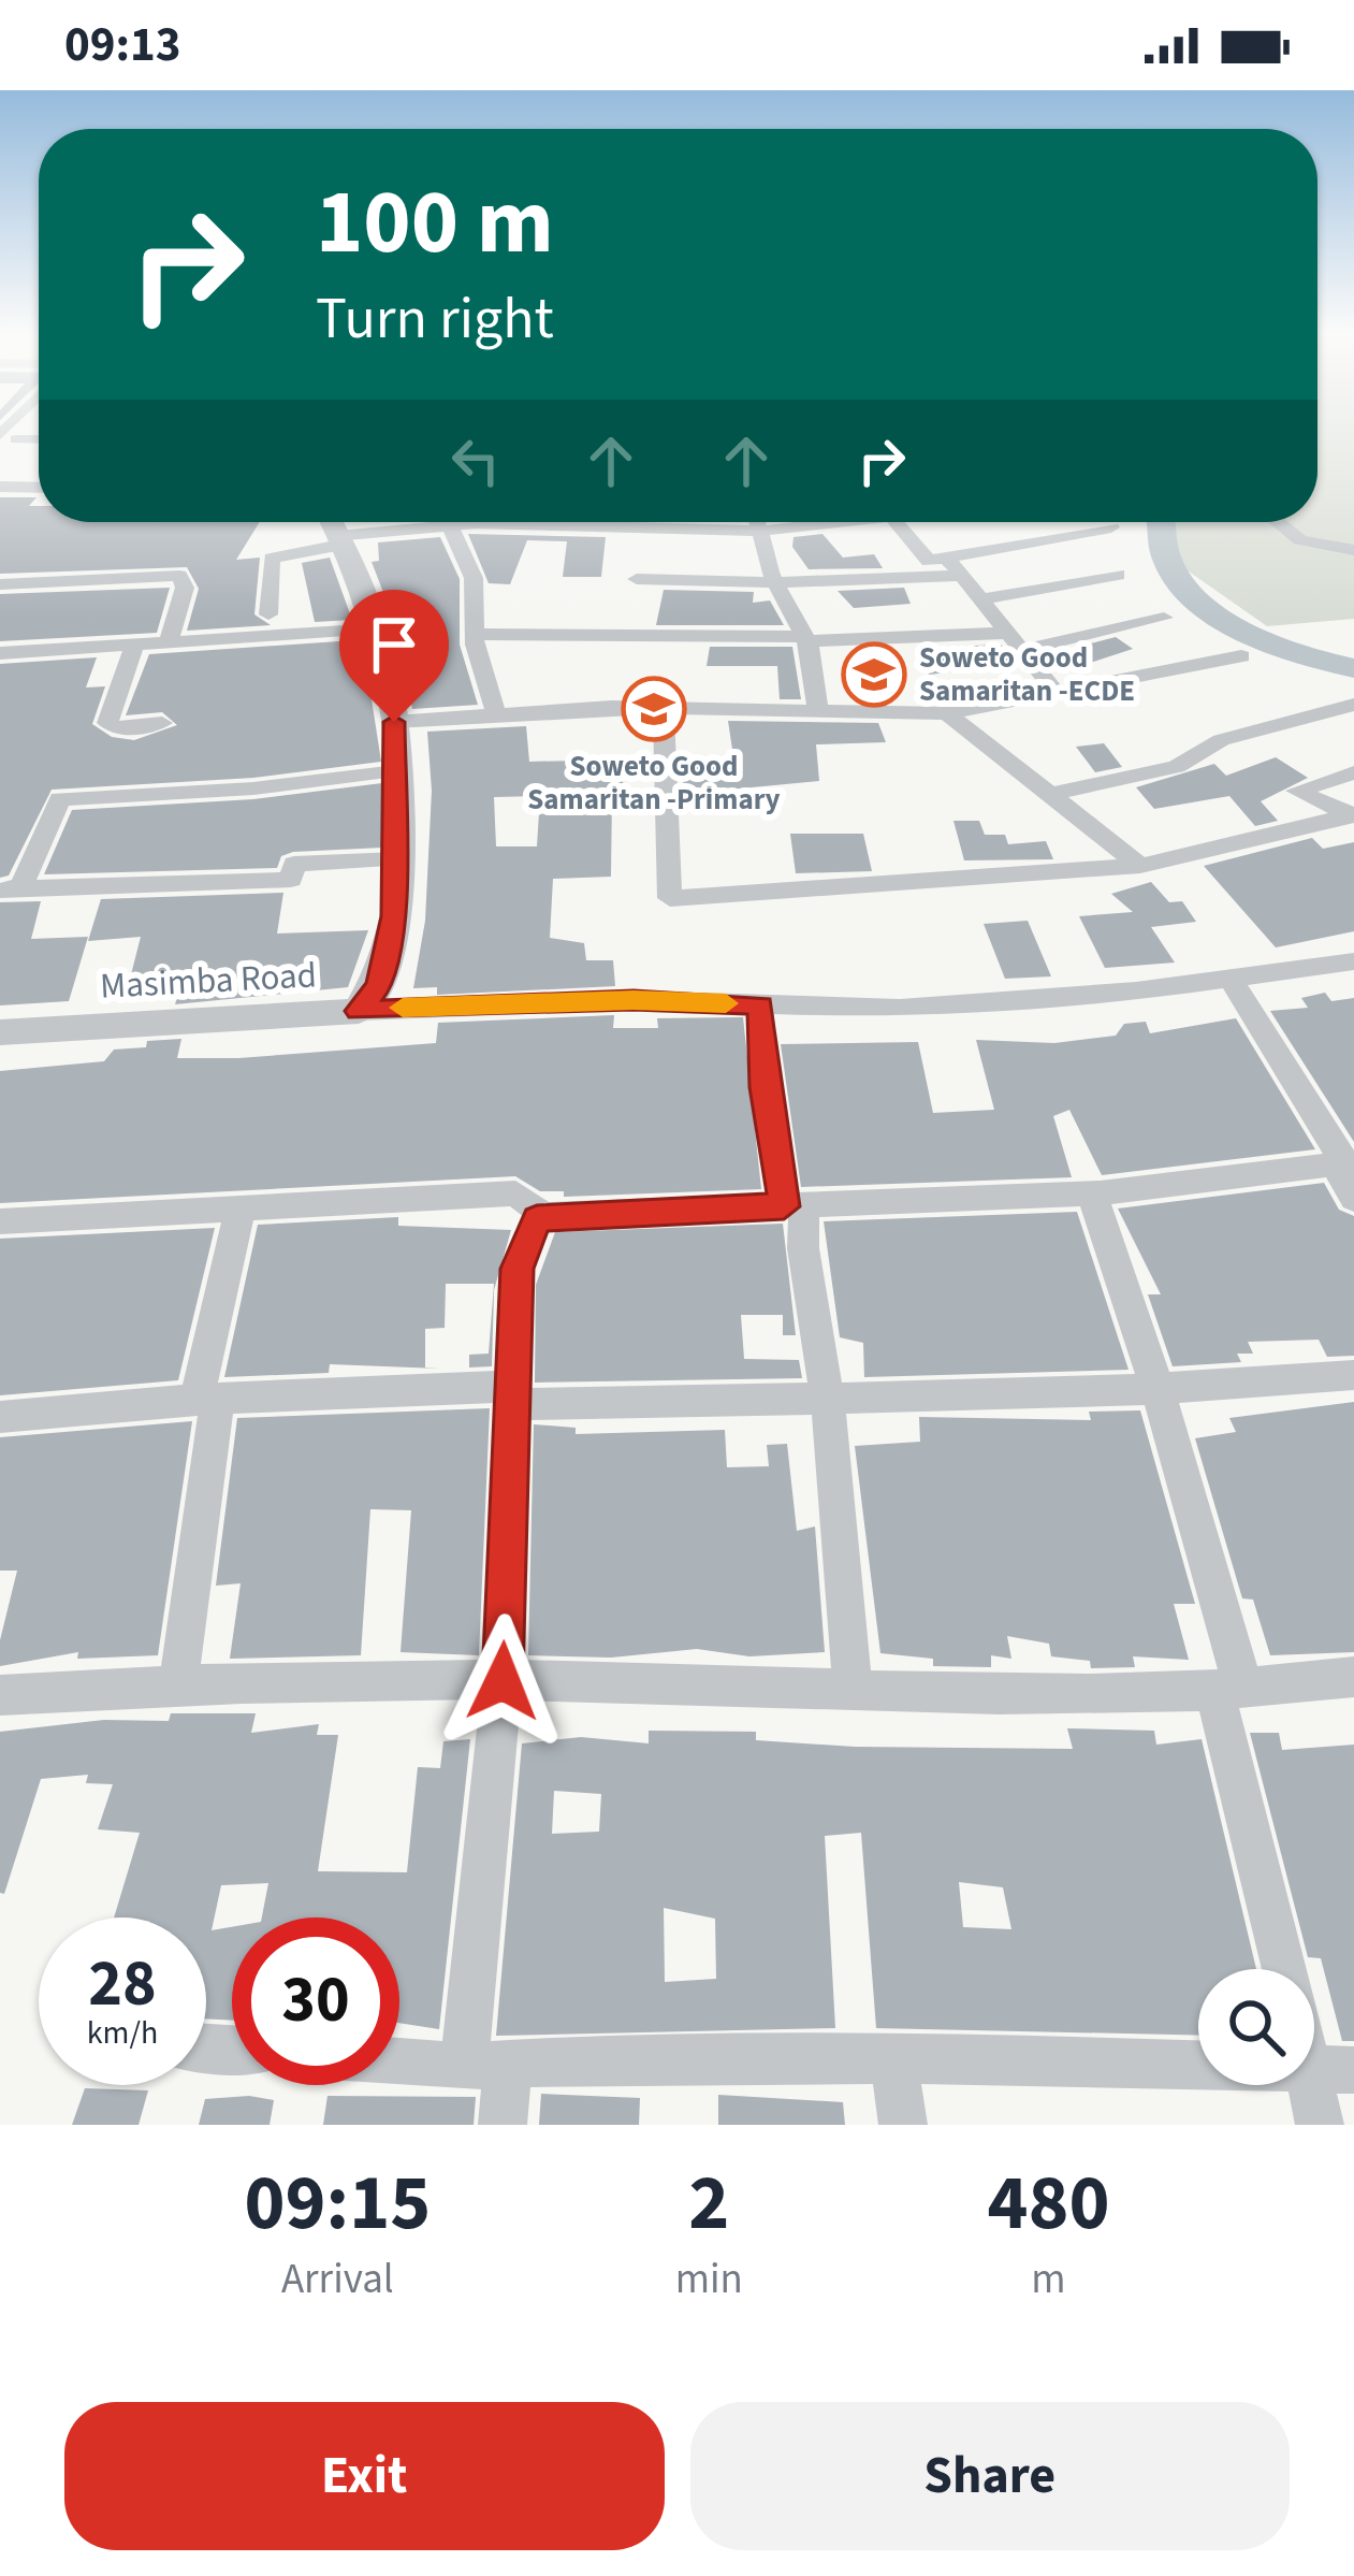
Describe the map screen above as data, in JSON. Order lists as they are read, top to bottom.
{
  "streets": {
    "street": ["Masimba Road"]
  },
  "places": {
    "school or university": ["Soweto Good Samaritan -ECDE", "Soweto Good Samaritan -Primary"]
  },
  "page": {
    "status": "09:13",
    "turn": ["100 m", "Turn right"],
    "speed": "28 km/h",
    "limit": "30",
    "eta": [
      "09:15",
      "Arrival",
      "2",
      "min",
      "480",
      "m"
    ],
    "buttons": ["Exit", "Share"]
  }
}
